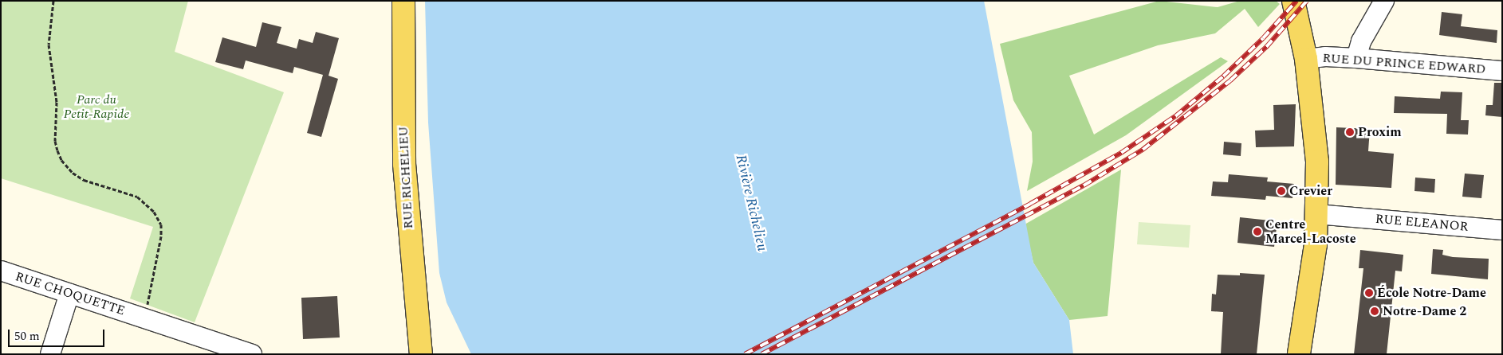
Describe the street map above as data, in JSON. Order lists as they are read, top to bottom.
{
  "streets": {
    "main road": ["RUE RICHELIEU"],
    "street": ["RUE DU PRINCE EDWARD", "RUE ELEANOR", "RUE CHOQUETTE"]
  },
  "water": ["Rivière Richelieu"],
  "parks": ["Parc du Petit-Rapide"],
  "places": [
    "Proxim",
    "Crevier",
    "Centre Marcel-Lacoste",
    "École Notre-Dame",
    "Notre-Dame 2"
  ],
  "scale_bar": "50 m"
}
